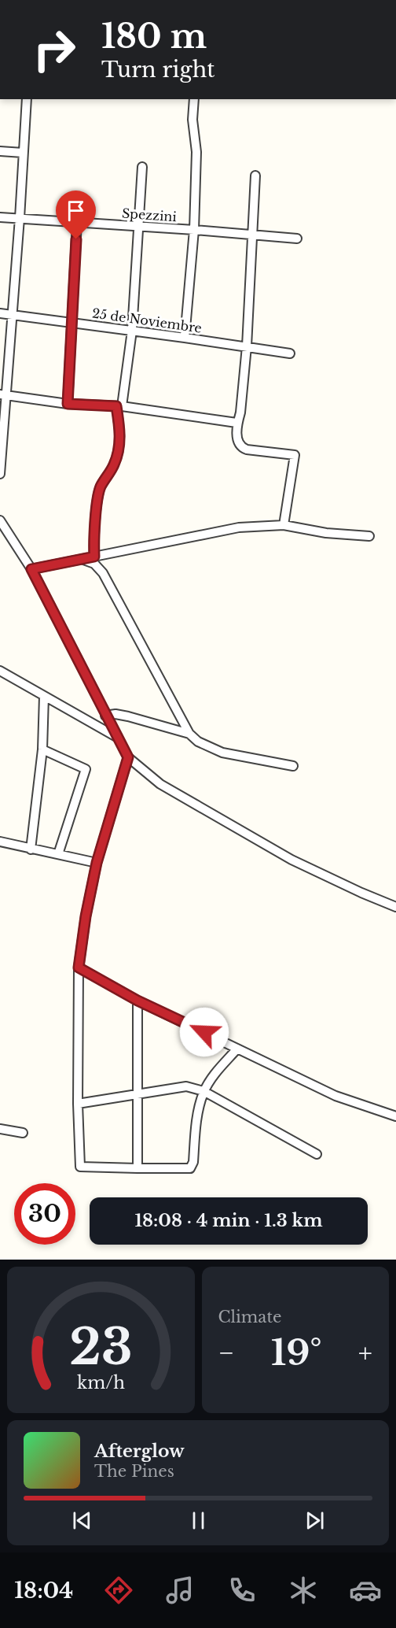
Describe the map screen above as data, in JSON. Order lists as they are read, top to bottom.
{
  "streets": {
    "street": ["Spezzini", "25 de Noviembre"]
  },
  "page": {
    "turn": ["180 m", "Turn right"],
    "limit": "30",
    "trip": "18:08 · 4 min · 1.3 km",
    "tile": "Climate",
    "heat": ["−", "19°", "+"],
    "song": ["Afterglow", "The Pines"],
    "tabs": "18:04",
    "gauge": ["23", "km/h"]
  }
}
